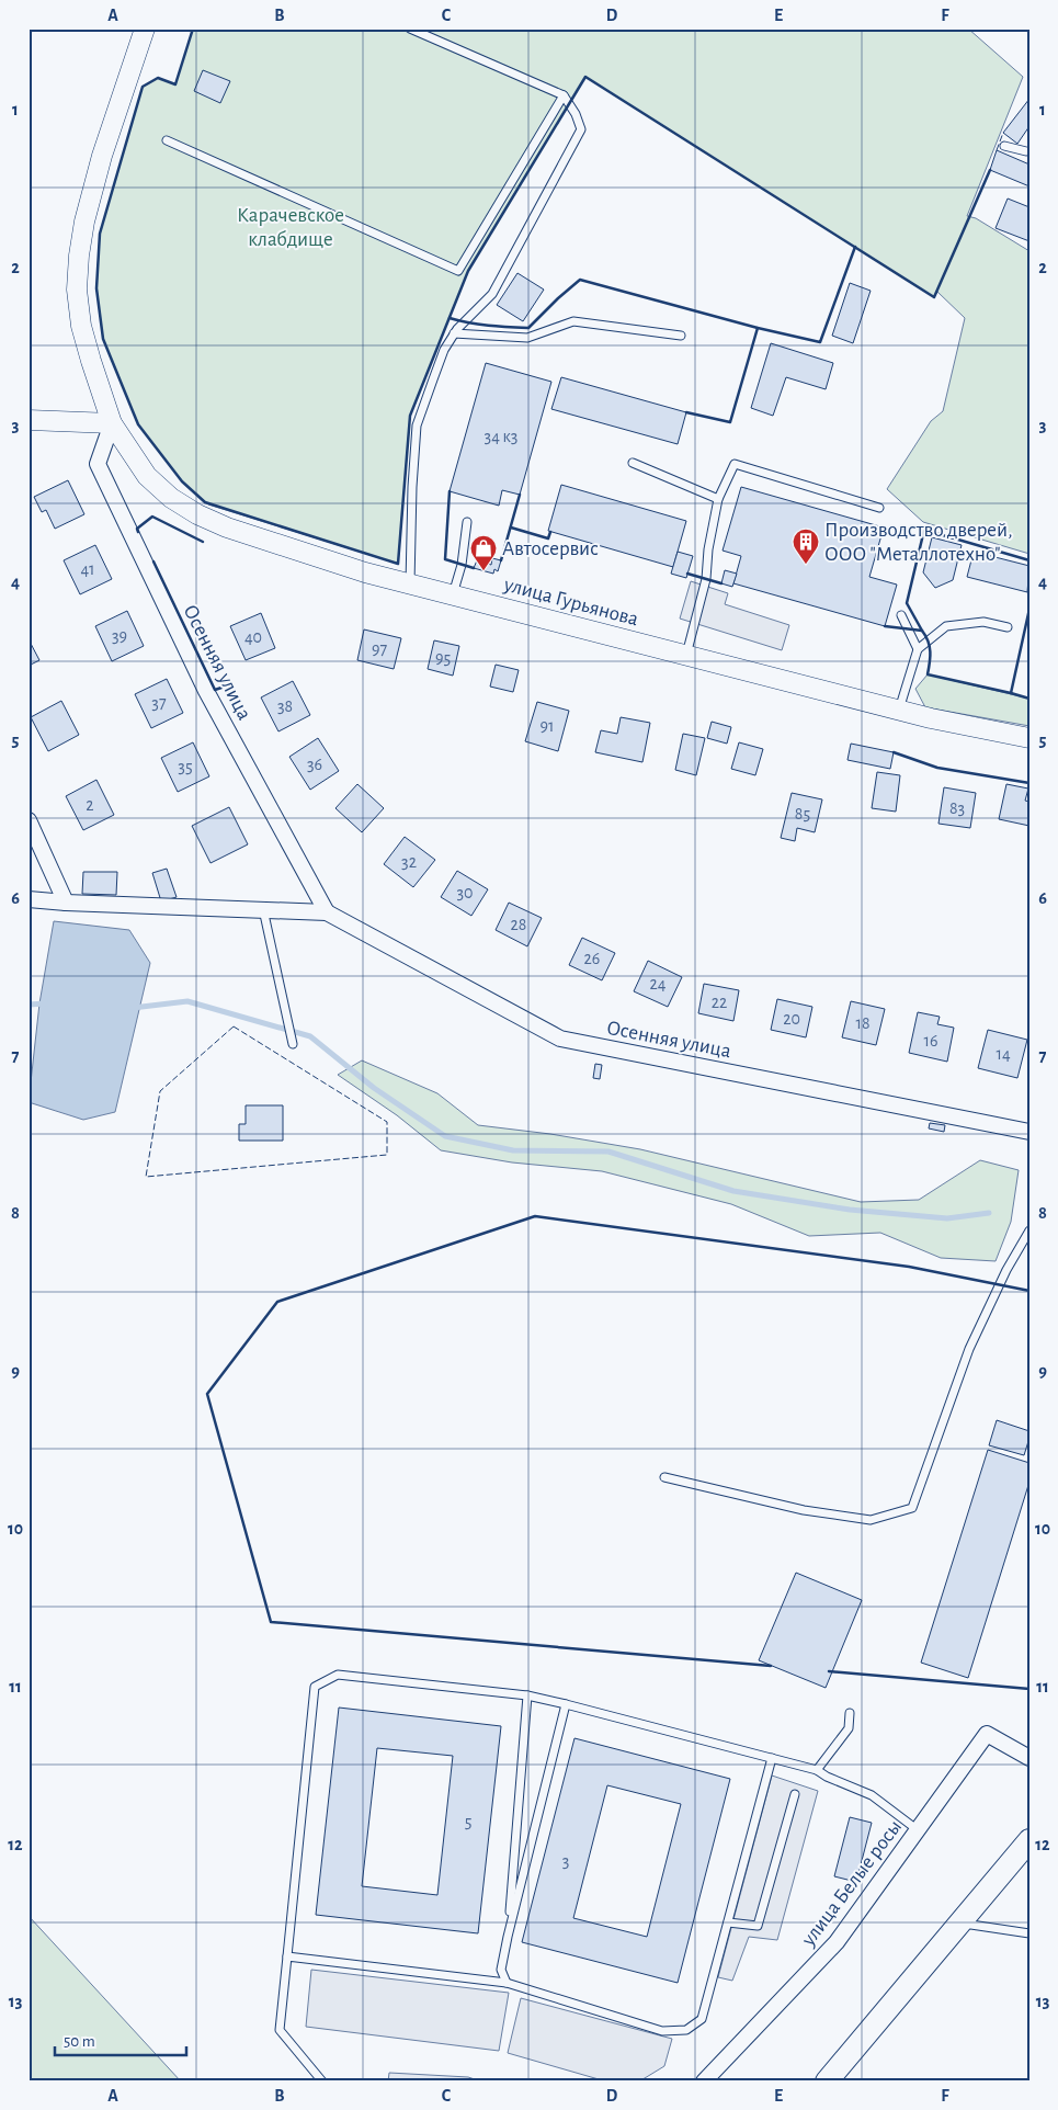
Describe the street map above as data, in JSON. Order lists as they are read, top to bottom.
{
  "streets": {
    "street": ["улица Гурьянова", "Осенняя улица", "улица Белые росы"]
  },
  "crossings": [
    ["улица Гурьянова", "Осенняя улица"]
  ],
  "parks": ["Карачевское клабдище"],
  "places": {
    "building": ["Производство дверей, ООО \"Металлотехно\""],
    "shop": ["Автосервис"]
  },
  "house_numbers": [
    "34 к3",
    "41",
    "39",
    "40",
    "97",
    "95",
    "37",
    "38",
    "91",
    "36",
    "35",
    "2",
    "83",
    "85",
    "32",
    "30",
    "28",
    "26",
    "24",
    "22",
    "20",
    "18",
    "16",
    "14",
    "5",
    "3"
  ],
  "scale_bar": "50 m",
  "grid": {
    "columns": [
      "A",
      "B",
      "C",
      "D",
      "E",
      "F"
    ],
    "rows": [
      "1",
      "2",
      "3",
      "4",
      "5",
      "6",
      "7",
      "8",
      "9",
      "10",
      "11",
      "12",
      "13"
    ]
  }
}
